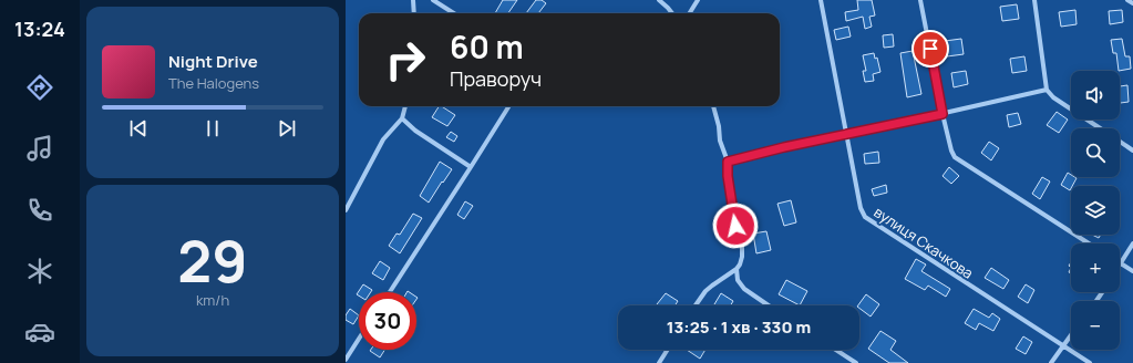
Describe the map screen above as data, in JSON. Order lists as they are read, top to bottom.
{
  "streets": {
    "street": ["вулиця Скачкова"]
  },
  "page": {
    "tabs": "13:24",
    "turn": ["60 m", "Праворуч"],
    "song": ["Night Drive", "The Halogens"],
    "map_buttons": ["+", "−"],
    "tile": ["29", "km/h"],
    "limit": "30",
    "trip": "13:25 · 1 хв · 330 m"
  }
}
